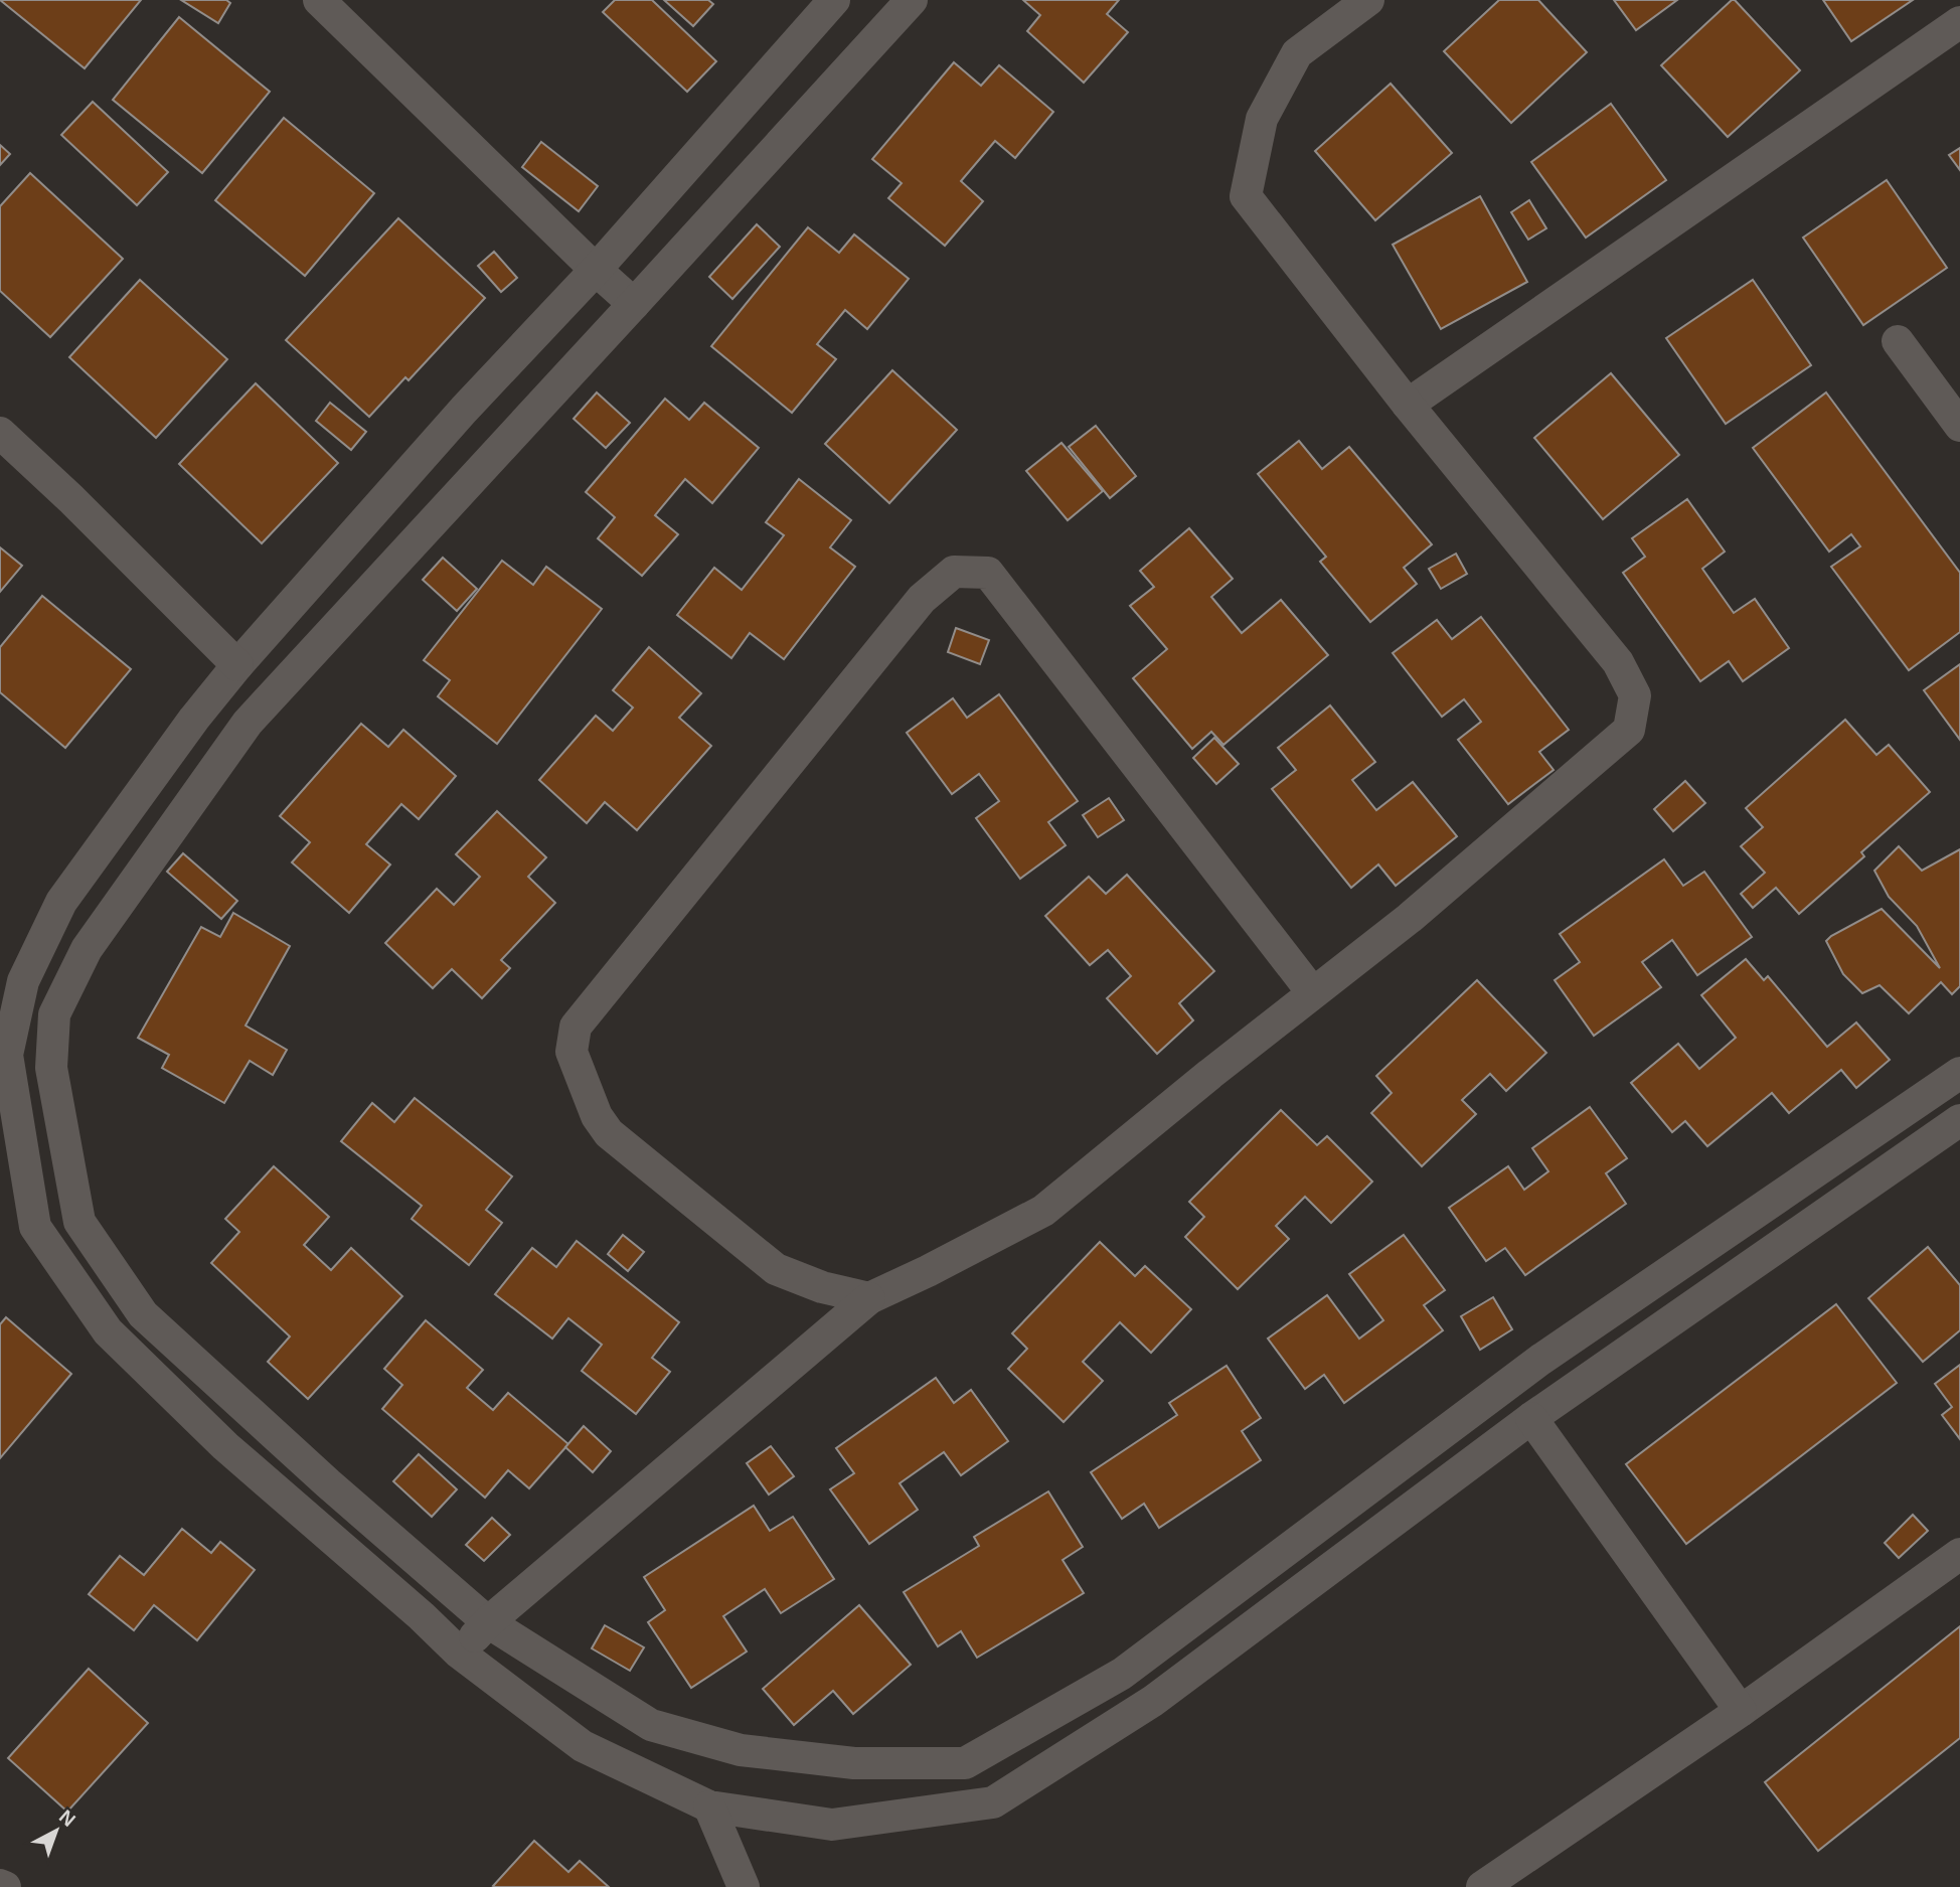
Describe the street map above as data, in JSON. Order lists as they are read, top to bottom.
{
  "north": "top right"
}
